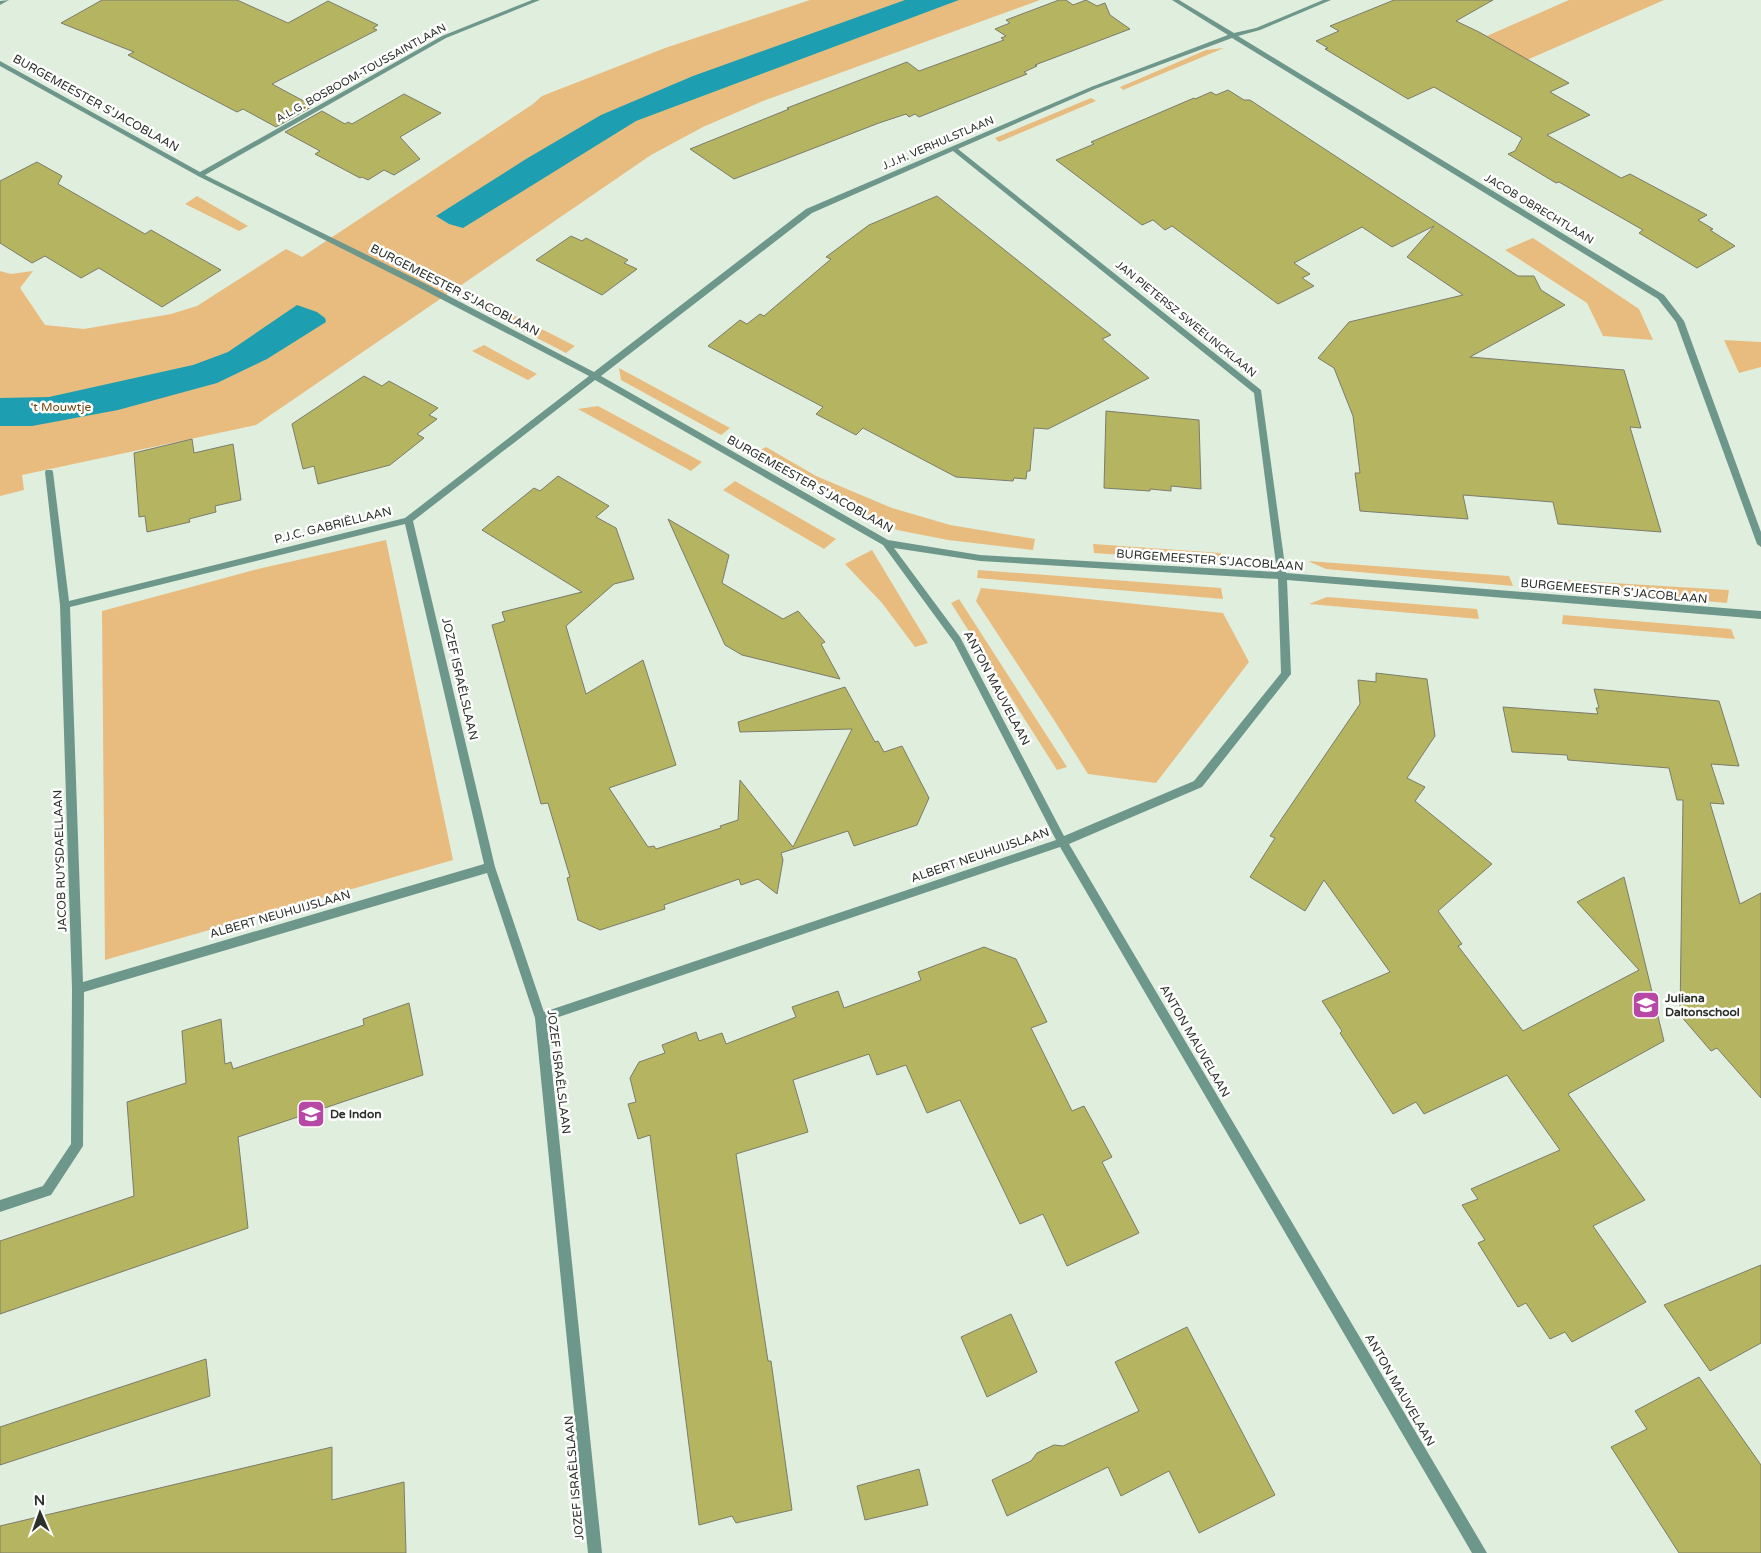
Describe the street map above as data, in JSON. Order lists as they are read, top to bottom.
{
  "streets": {
    "street": [
      "A.L.G. BOSBOOM-TOUSSAINTLAAN",
      "BURGEMEESTER S'JACOBLAAN",
      "J.J.H. VERHULSTLAAN",
      "JACOB OBRECHTLAAN",
      "JAN PIETERSZ SWEELINCKLAAN",
      "P.J.C. GABRIËLLAAN",
      "JOZEF ISRAËLSLAAN",
      "ANTON MAUVELAAN",
      "ALBERT NEUHUIJSLAAN",
      "JACOB RUYSDAELLAAN"
    ]
  },
  "crossings": [
    ["A.L.G. BOSBOOM-TOUSSAINTLAAN", "BURGEMEESTER S'JACOBLAAN"],
    ["BURGEMEESTER S'JACOBLAAN", "J.J.H. VERHULSTLAAN"],
    ["BURGEMEESTER S'JACOBLAAN", "JAN PIETERSZ SWEELINCKLAAN"],
    ["BURGEMEESTER S'JACOBLAAN", "P.J.C. GABRIËLLAAN"],
    ["BURGEMEESTER S'JACOBLAAN", "ANTON MAUVELAAN"],
    ["BURGEMEESTER S'JACOBLAAN", "ALBERT NEUHUIJSLAAN"],
    ["J.J.H. VERHULSTLAAN", "JACOB OBRECHTLAAN"],
    ["J.J.H. VERHULSTLAAN", "JAN PIETERSZ SWEELINCKLAAN"],
    ["J.J.H. VERHULSTLAAN", "P.J.C. GABRIËLLAAN"],
    ["JAN PIETERSZ SWEELINCKLAAN", "ALBERT NEUHUIJSLAAN"],
    ["P.J.C. GABRIËLLAAN", "JOZEF ISRAËLSLAAN"],
    ["P.J.C. GABRIËLLAAN", "JACOB RUYSDAELLAAN"],
    ["JOZEF ISRAËLSLAAN", "ALBERT NEUHUIJSLAAN"],
    ["ANTON MAUVELAAN", "ALBERT NEUHUIJSLAAN"],
    ["ALBERT NEUHUIJSLAAN", "JACOB RUYSDAELLAAN"]
  ],
  "parks": ["'t Mouwtje"],
  "places": {
    "school or university": ["Juliana Daltonschool", "De Indon"]
  },
  "north": "top"
}
